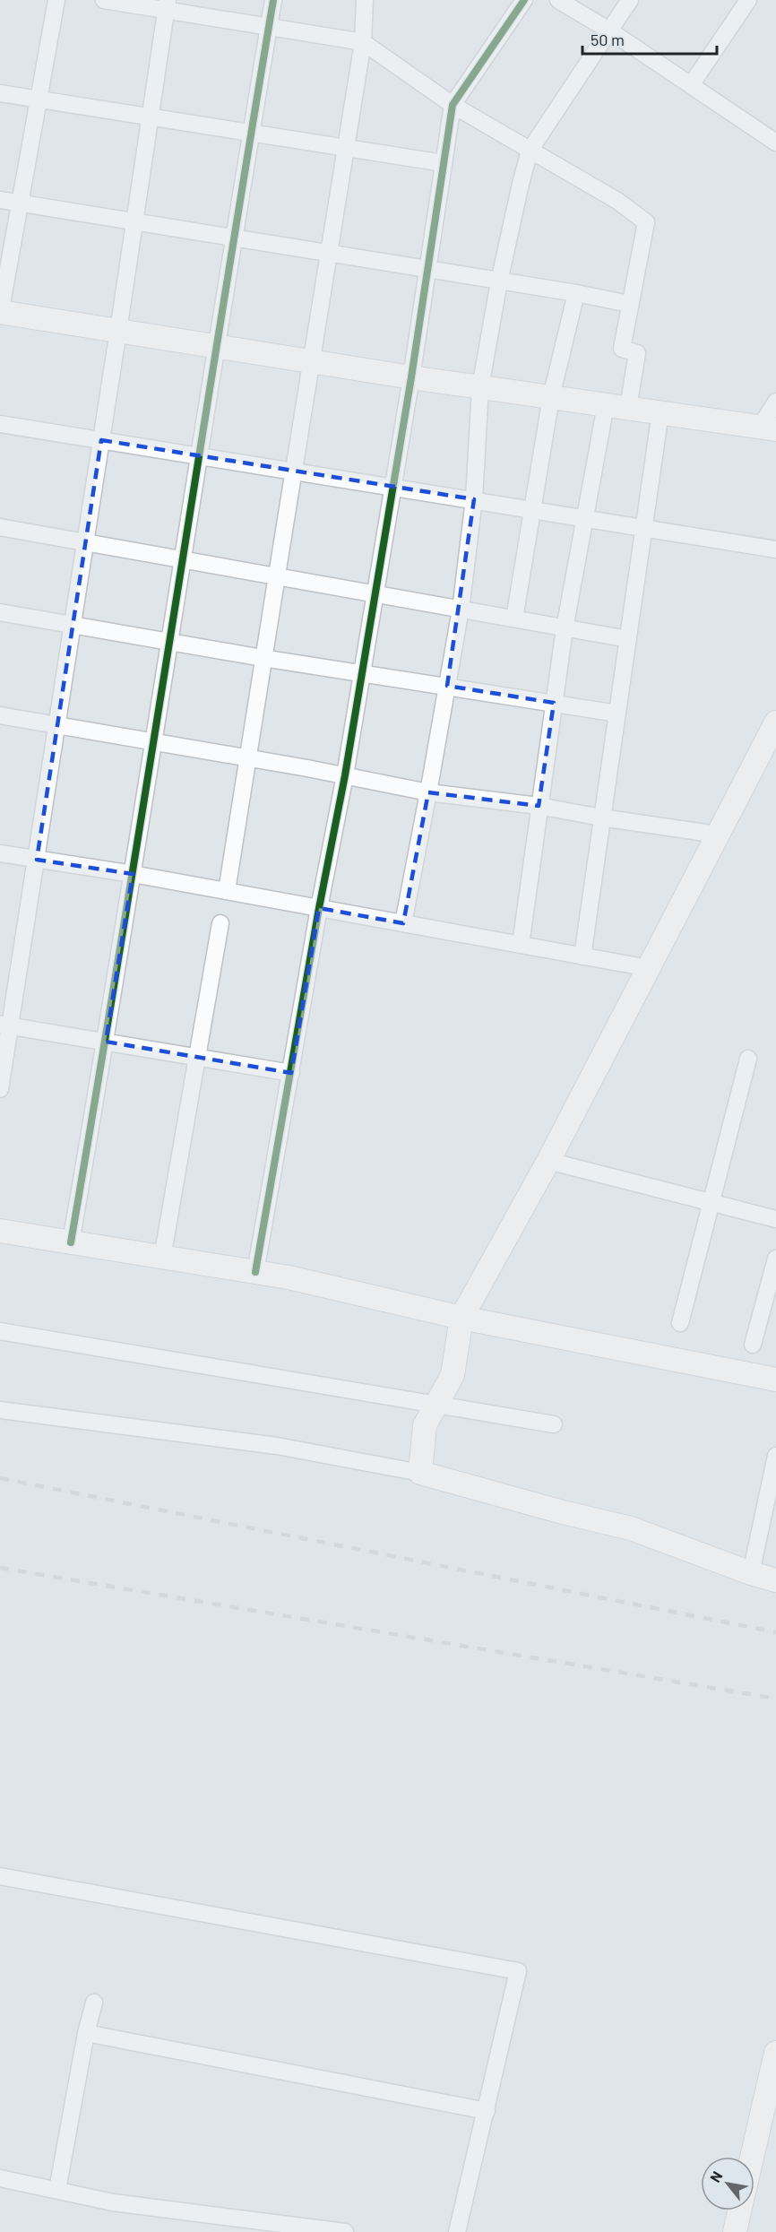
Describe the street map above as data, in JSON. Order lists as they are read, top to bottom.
{
  "scale_bar": "50 m",
  "north": "top left"
}
